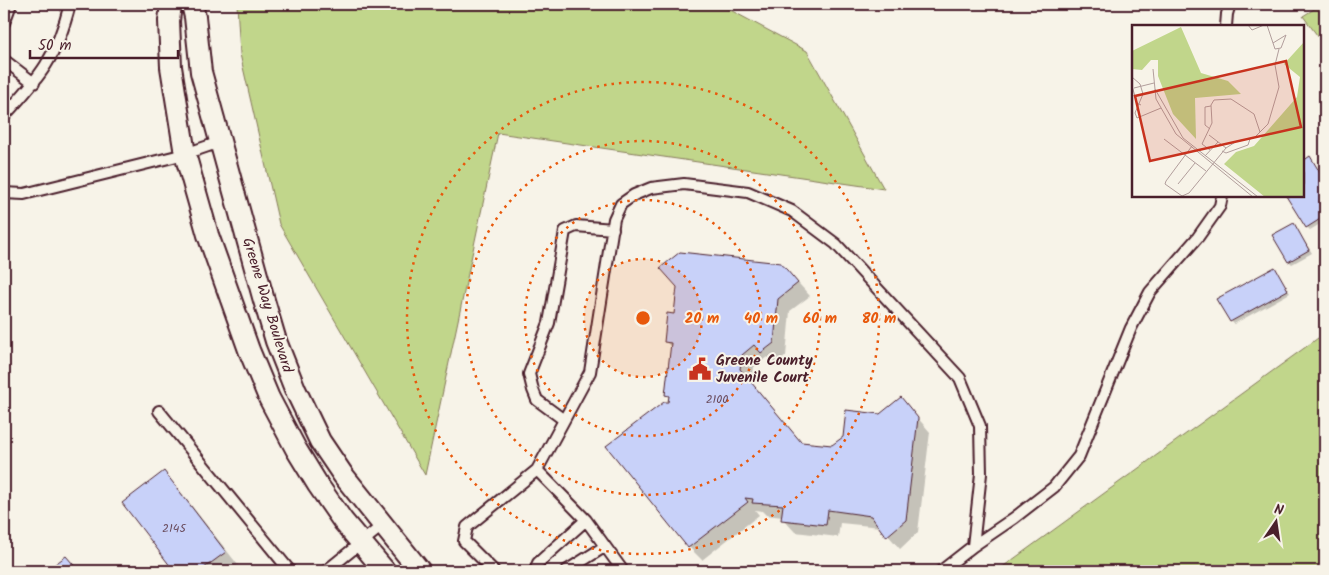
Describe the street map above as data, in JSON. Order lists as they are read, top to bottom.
{
  "streets": {
    "street": ["Greene Way Boulevard"]
  },
  "places": {
    "public building": ["Greene County Juvenile Court"]
  },
  "house_numbers": ["2100", "2145"],
  "scale_bar": "50 m",
  "north": "top",
  "rings": [
    "20 m",
    "40 m",
    "60 m",
    "80 m"
  ]
}
